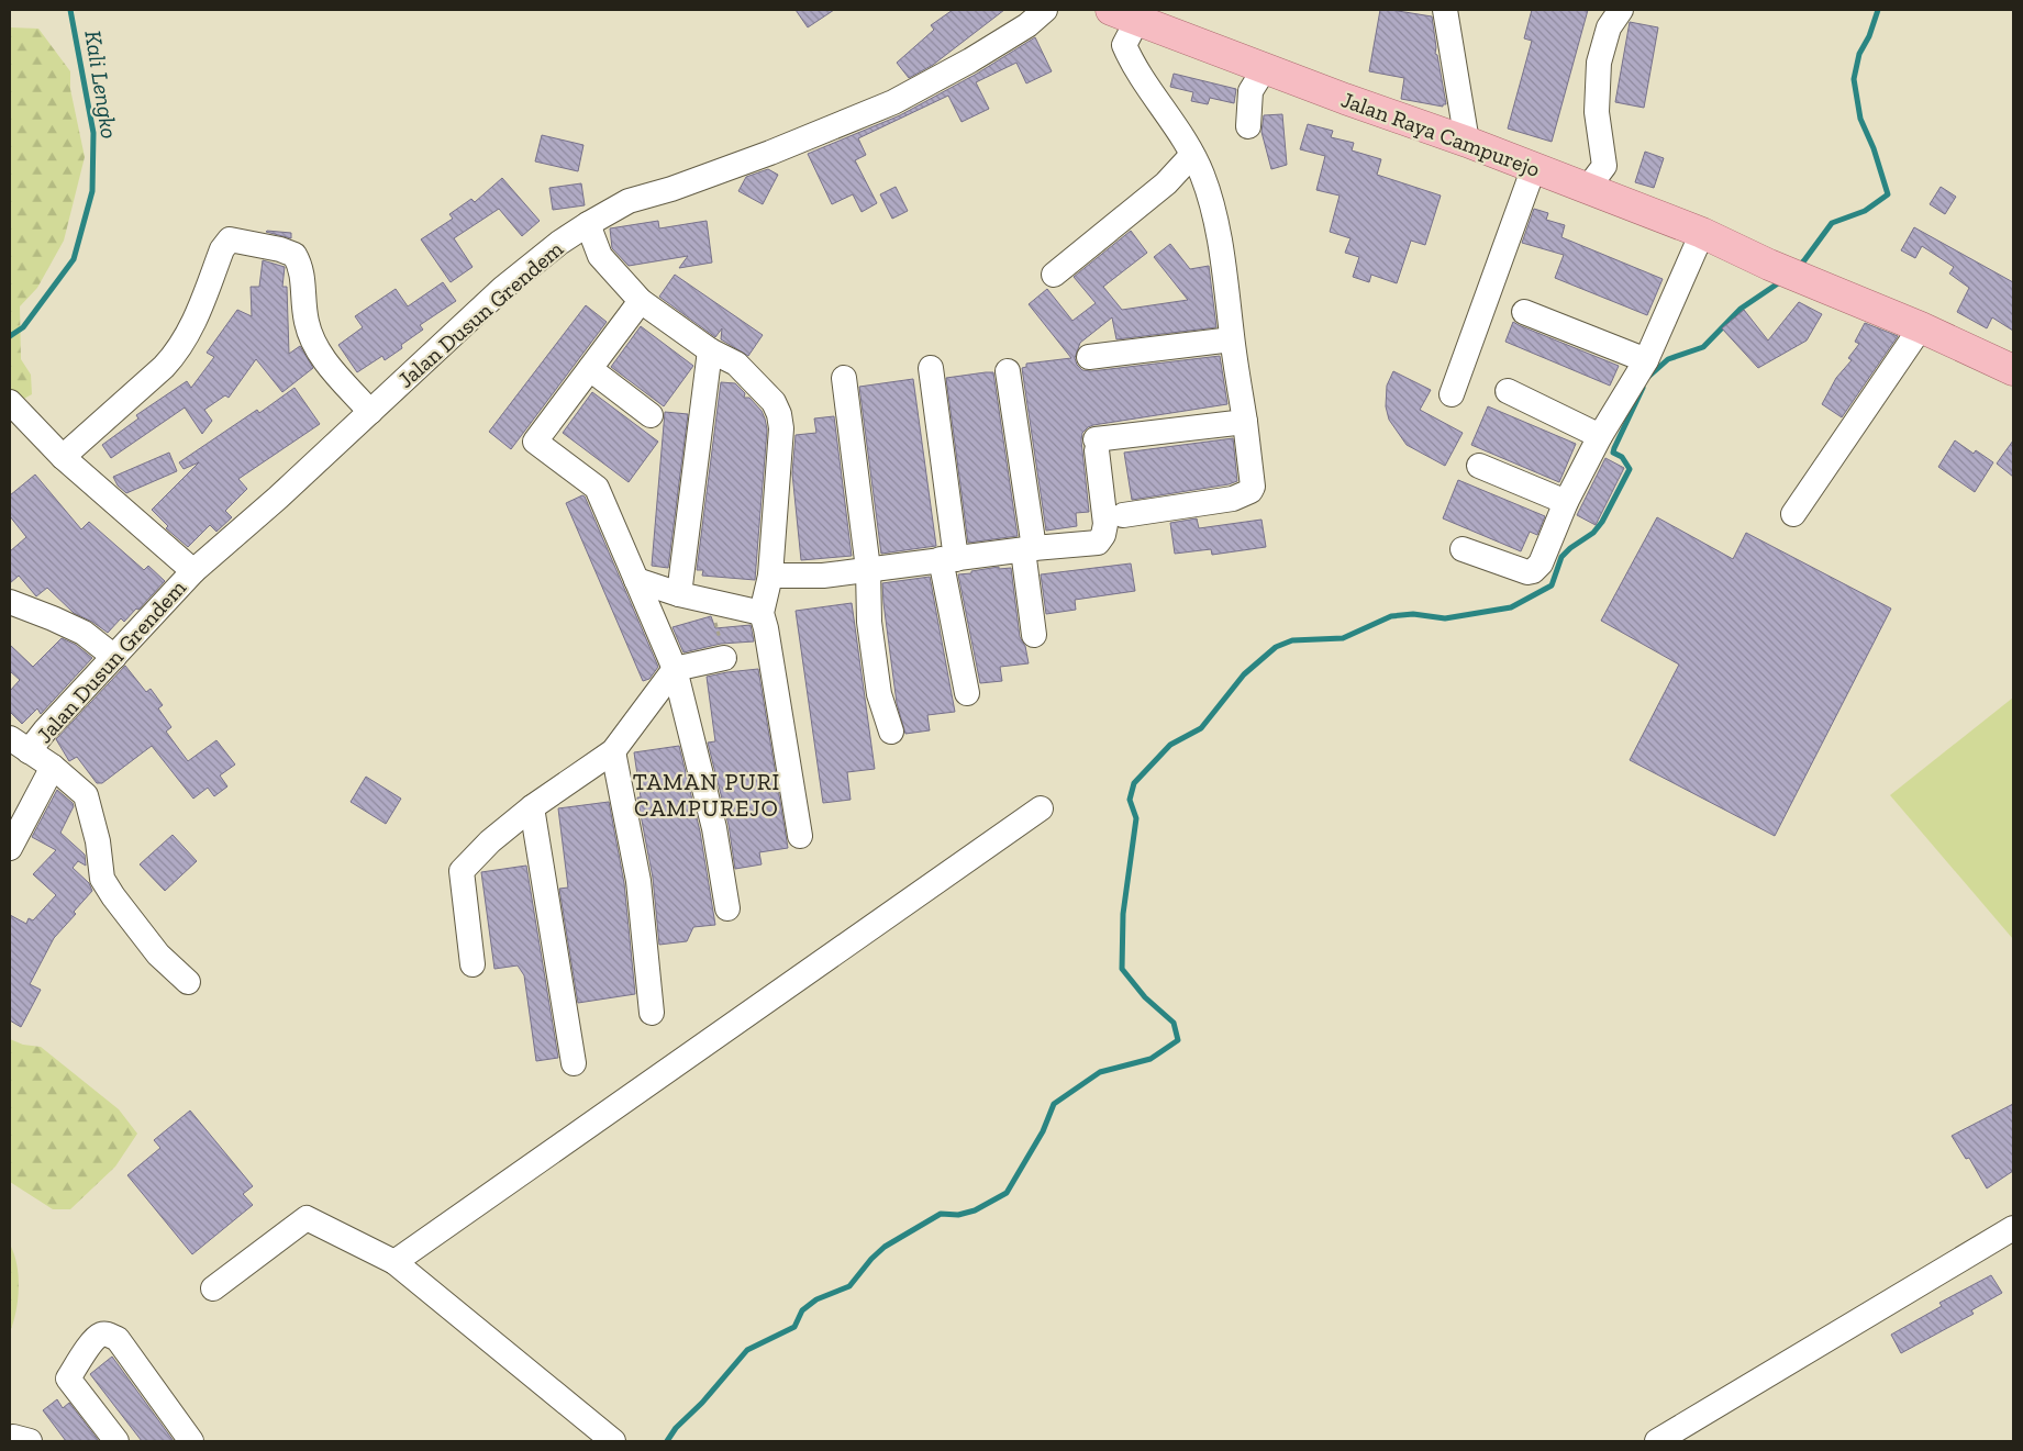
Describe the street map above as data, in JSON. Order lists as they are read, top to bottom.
{
  "streets": {
    "main road": ["Jalan Raya Campurejo"],
    "street": ["Jalan Dusun Grendem"]
  },
  "districts": ["TAMAN PURI CAMPUREJO"],
  "water": ["Kali Lengko"]
}
